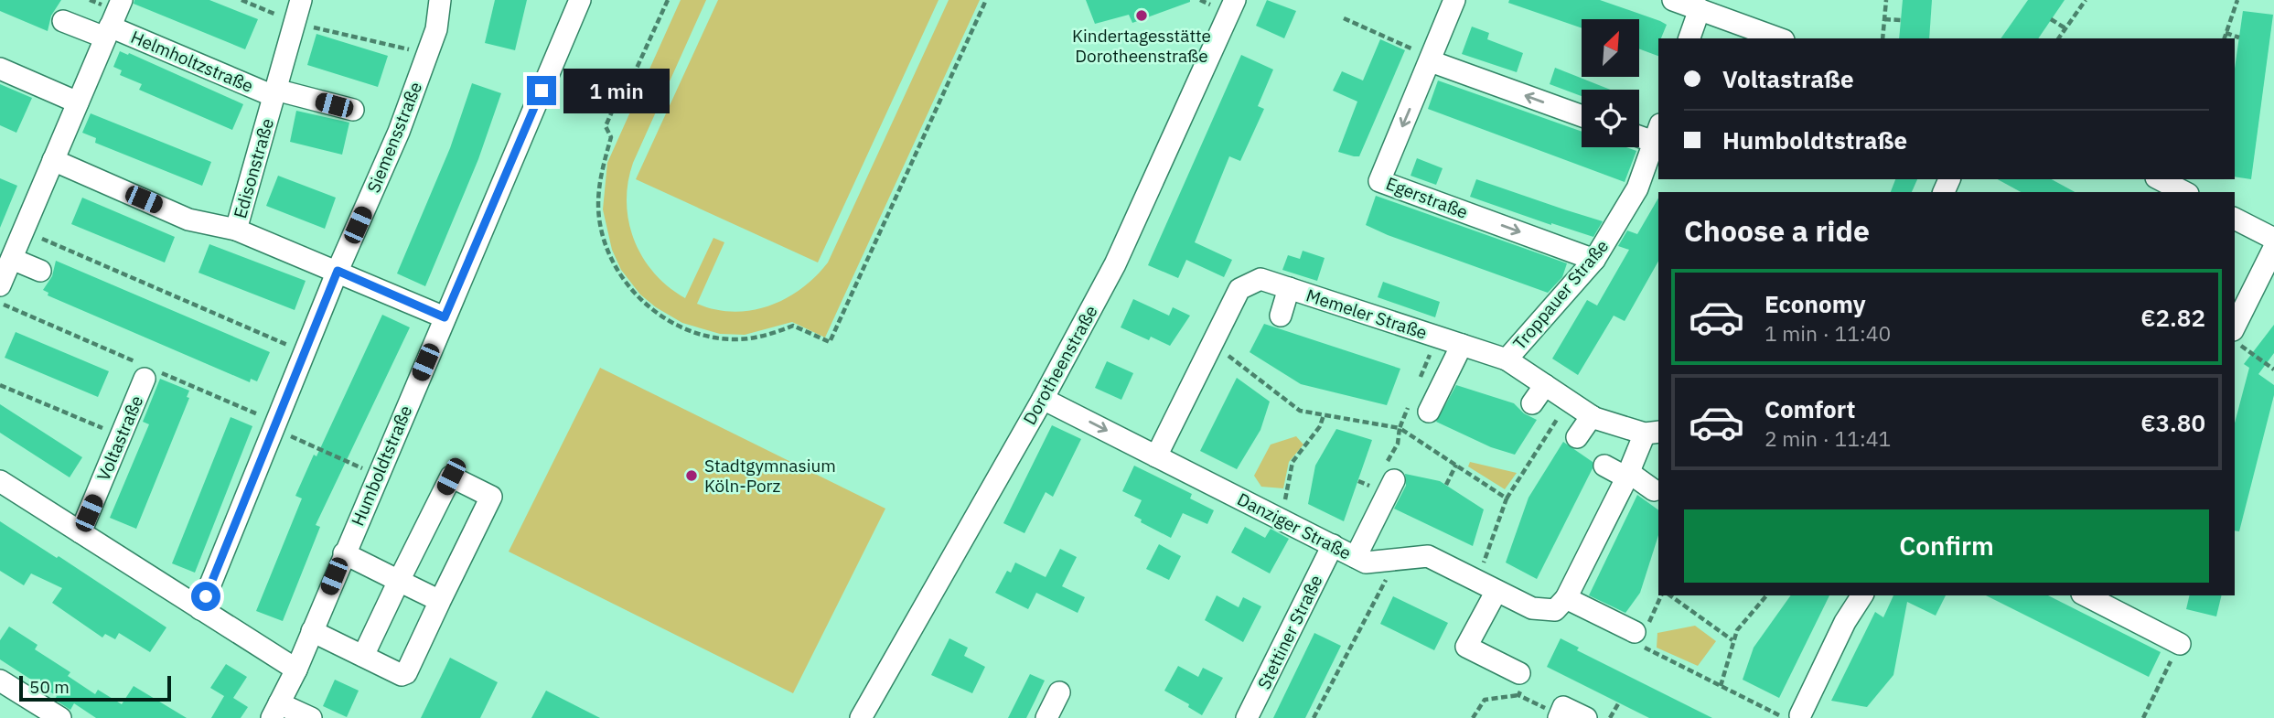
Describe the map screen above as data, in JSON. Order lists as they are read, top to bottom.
{
  "streets": {
    "street": [
      "Helmholtzstraße",
      "Siemensstraße",
      "Edisonstraße",
      "Egerstraße",
      "Troppauer Straße",
      "Memeler Straße",
      "Dorotheenstraße",
      "Voltastraße",
      "Humboldtstraße",
      "Danziger Straße",
      "Stettiner Straße"
    ]
  },
  "crossings": [
    ["Helmholtzstraße", "Edisonstraße"],
    ["Siemensstraße", "Edisonstraße"],
    ["Edisonstraße", "Humboldtstraße"],
    ["Egerstraße", "Troppauer Straße"],
    ["Troppauer Straße", "Memeler Straße"],
    ["Memeler Straße", "Danziger Straße"],
    ["Dorotheenstraße", "Danziger Straße"],
    ["Danziger Straße", "Stettiner Straße"]
  ],
  "places": ["Kindertagesstätte Dorotheenstraße", "Stadtgymnasium Köln-Porz"],
  "scale_bar": "50 m",
  "north": "top right",
  "page": {
    "banner": ["Voltastraße", "Humboldtstraße"],
    "bubble": "1 min",
    "heading": "Choose a ride",
    "list": [
      {
        "name": "Economy",
        "note": "1 min · 11:40",
        "value": "€2.82"
      },
      {
        "name": "Comfort",
        "note": "2 min · 11:41",
        "value": "€3.80"
      }
    ],
    "buttons": "Confirm",
    "scale": "50 m"
  }
}
